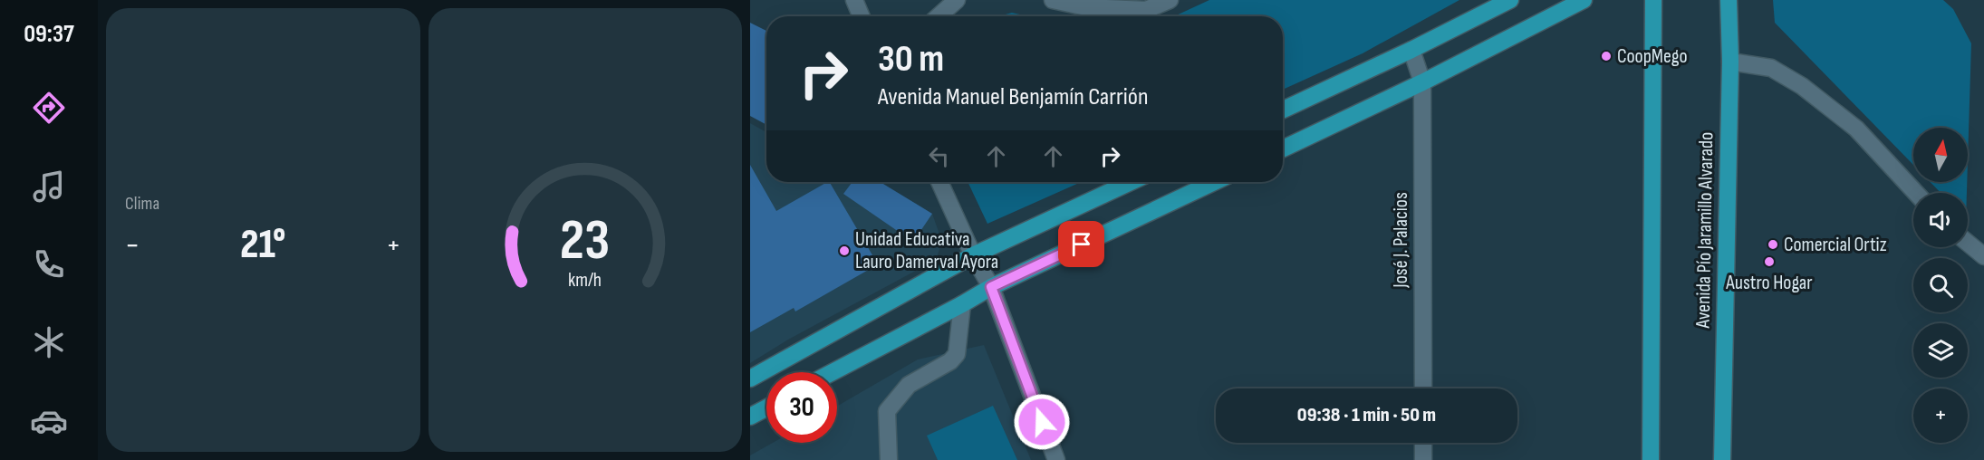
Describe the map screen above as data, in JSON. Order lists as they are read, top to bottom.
{
  "streets": {
    "main road": ["Avenida Pío Jaramillo Alvarado"],
    "street": ["José J. Palacios"]
  },
  "places": [
    "CoopMego",
    "Comercial Ortiz",
    "Unidad Educativa Lauro Damerval Ayora",
    "Austro Hogar"
  ],
  "north": "top",
  "page": {
    "tabs": "09:37",
    "tile": "Clima",
    "turn": ["30 m", "Avenida Manuel Benjamín Carrión"],
    "map_buttons": "+",
    "heat": ["−", "21°", "+"],
    "limit": "30",
    "trip": "09:38 · 1 min · 50 m",
    "gauge": ["23", "km/h"]
  }
}
